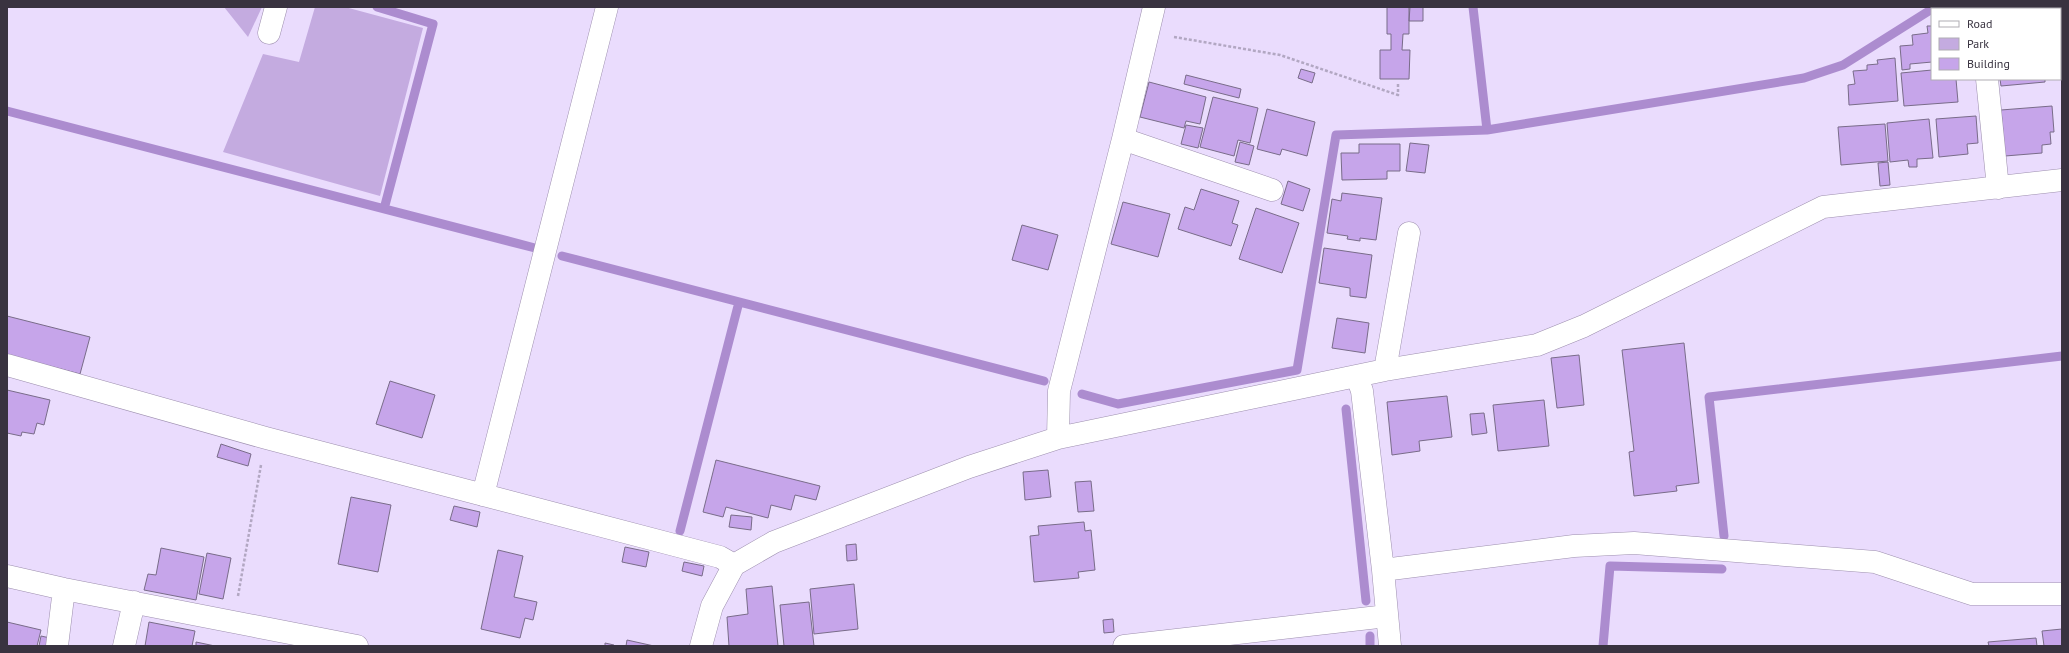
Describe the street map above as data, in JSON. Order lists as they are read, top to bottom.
{
  "legend": ["Road", "Park", "Building"]
}
